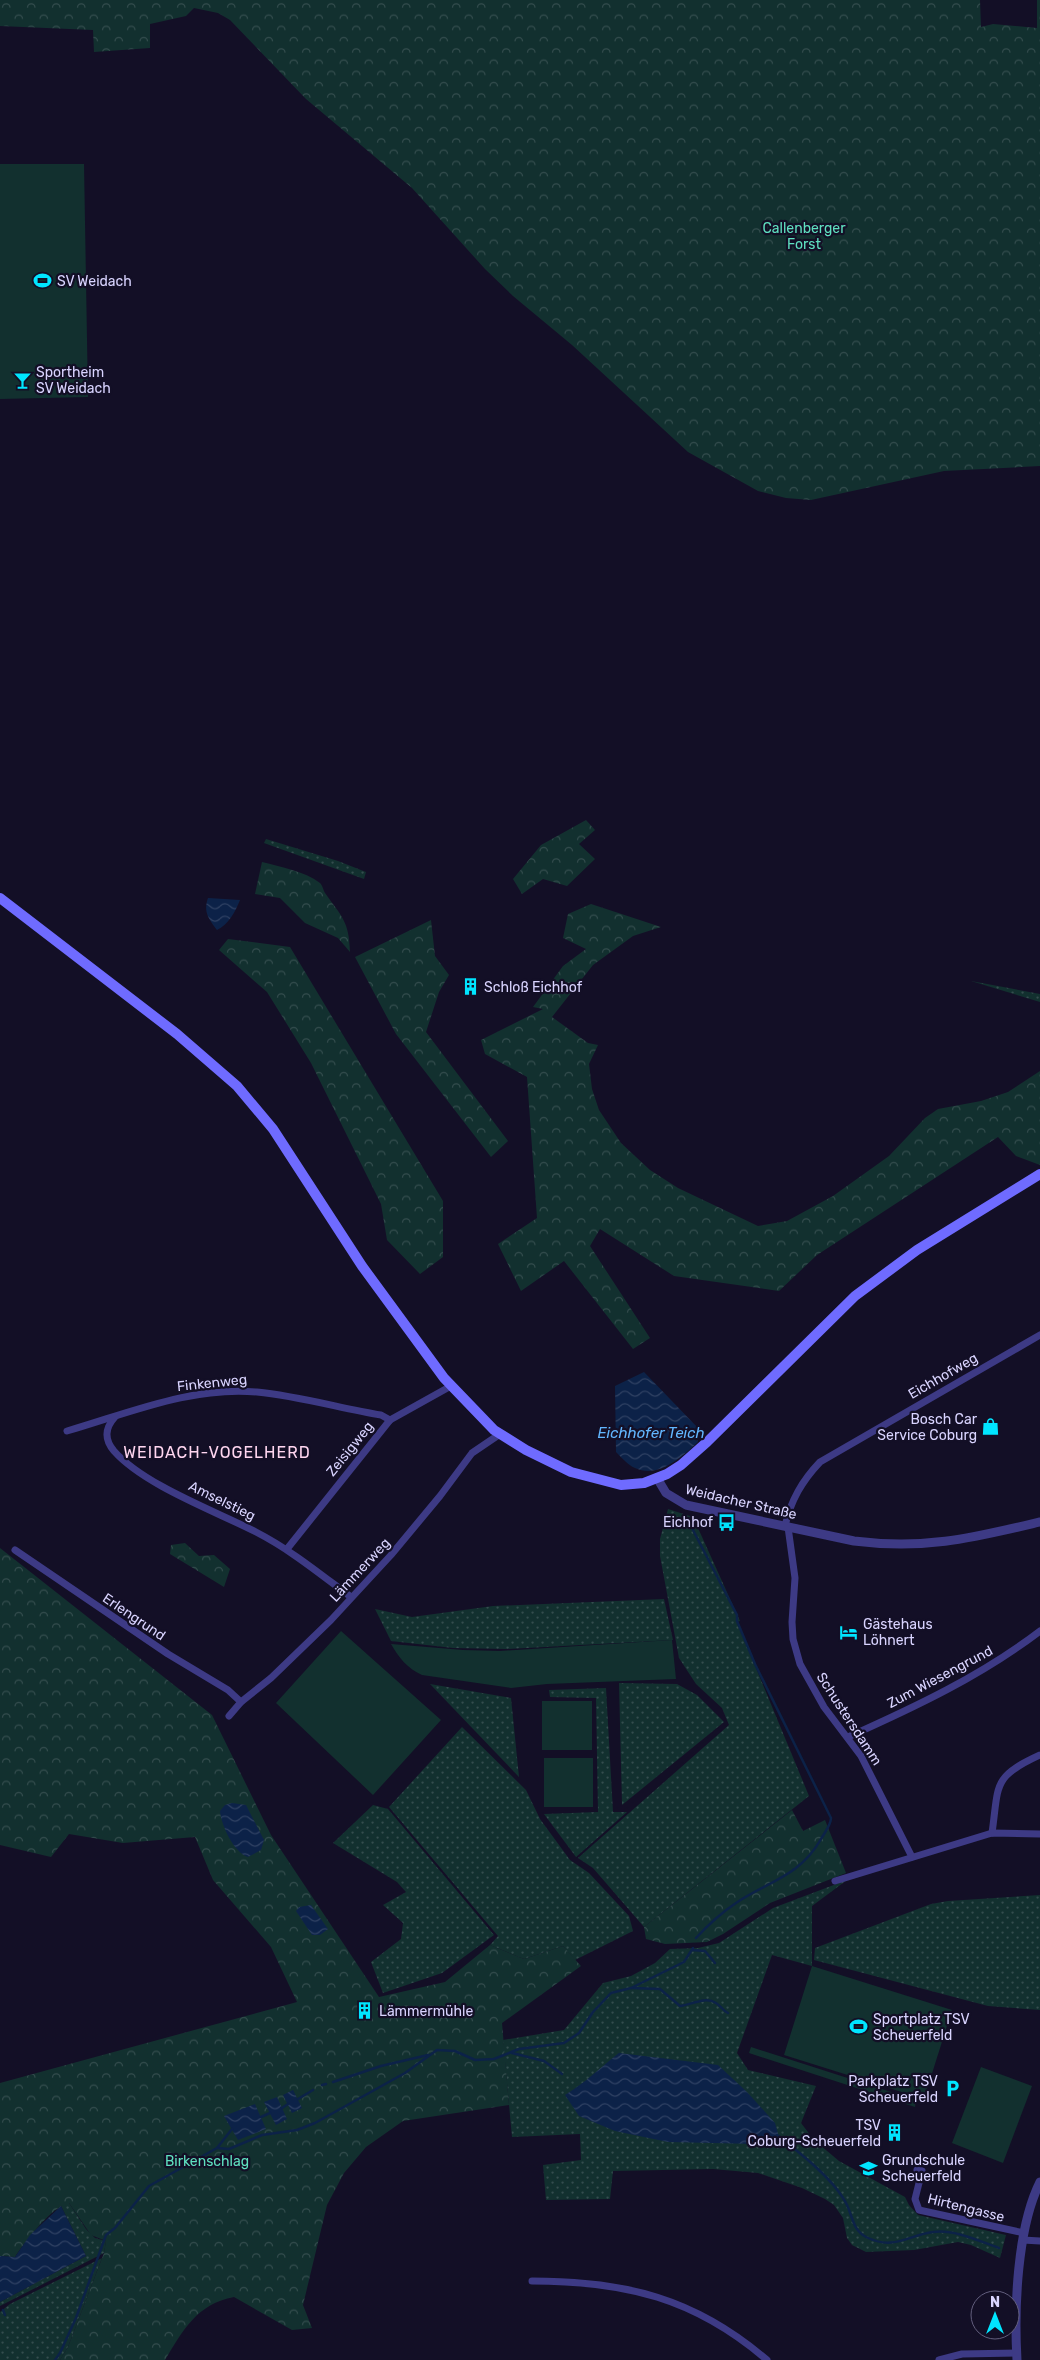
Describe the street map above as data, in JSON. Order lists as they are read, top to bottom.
{
  "streets": {
    "street": [
      "Eichhofweg",
      "Finkenweg",
      "Zeisigweg",
      "Amselstieg",
      "Weidacher Straße",
      "Lämmerweg",
      "Erlengrund",
      "Zum Wiesengrund",
      "Schustersdamm",
      "Hirtengasse"
    ]
  },
  "crossings": [
    ["Eichhofweg", "Weidacher Straße"],
    ["Eichhofweg", "Schustersdamm"],
    ["Finkenweg", "Zeisigweg"],
    ["Finkenweg", "Amselstieg"],
    ["Zeisigweg", "Amselstieg"],
    ["Amselstieg", "Lämmerweg"],
    ["Weidacher Straße", "Schustersdamm"],
    ["Lämmerweg", "Erlengrund"],
    ["Zum Wiesengrund", "Schustersdamm"]
  ],
  "districts": ["WEIDACH-VOGELHERD"],
  "water": ["Eichhofer Teich"],
  "parks": ["Callenberger Forst", "Birkenschlag"],
  "places": {
    "sports": ["SV Weidach", "Sportplatz TSV Scheuerfeld"],
    "bar": ["Sportheim SV Weidach"],
    "building": ["Schloß Eichhof", "Lämmermühle", "TSV Coburg-Scheuerfeld"],
    "shop": ["Bosch Car Service Coburg"],
    "bus stop": ["Eichhof"],
    "hotel": ["Gästehaus Löhnert"],
    "parking": ["Parkplatz TSV Scheuerfeld"],
    "school or university": ["Grundschule Scheuerfeld"]
  },
  "north": "top"
}
